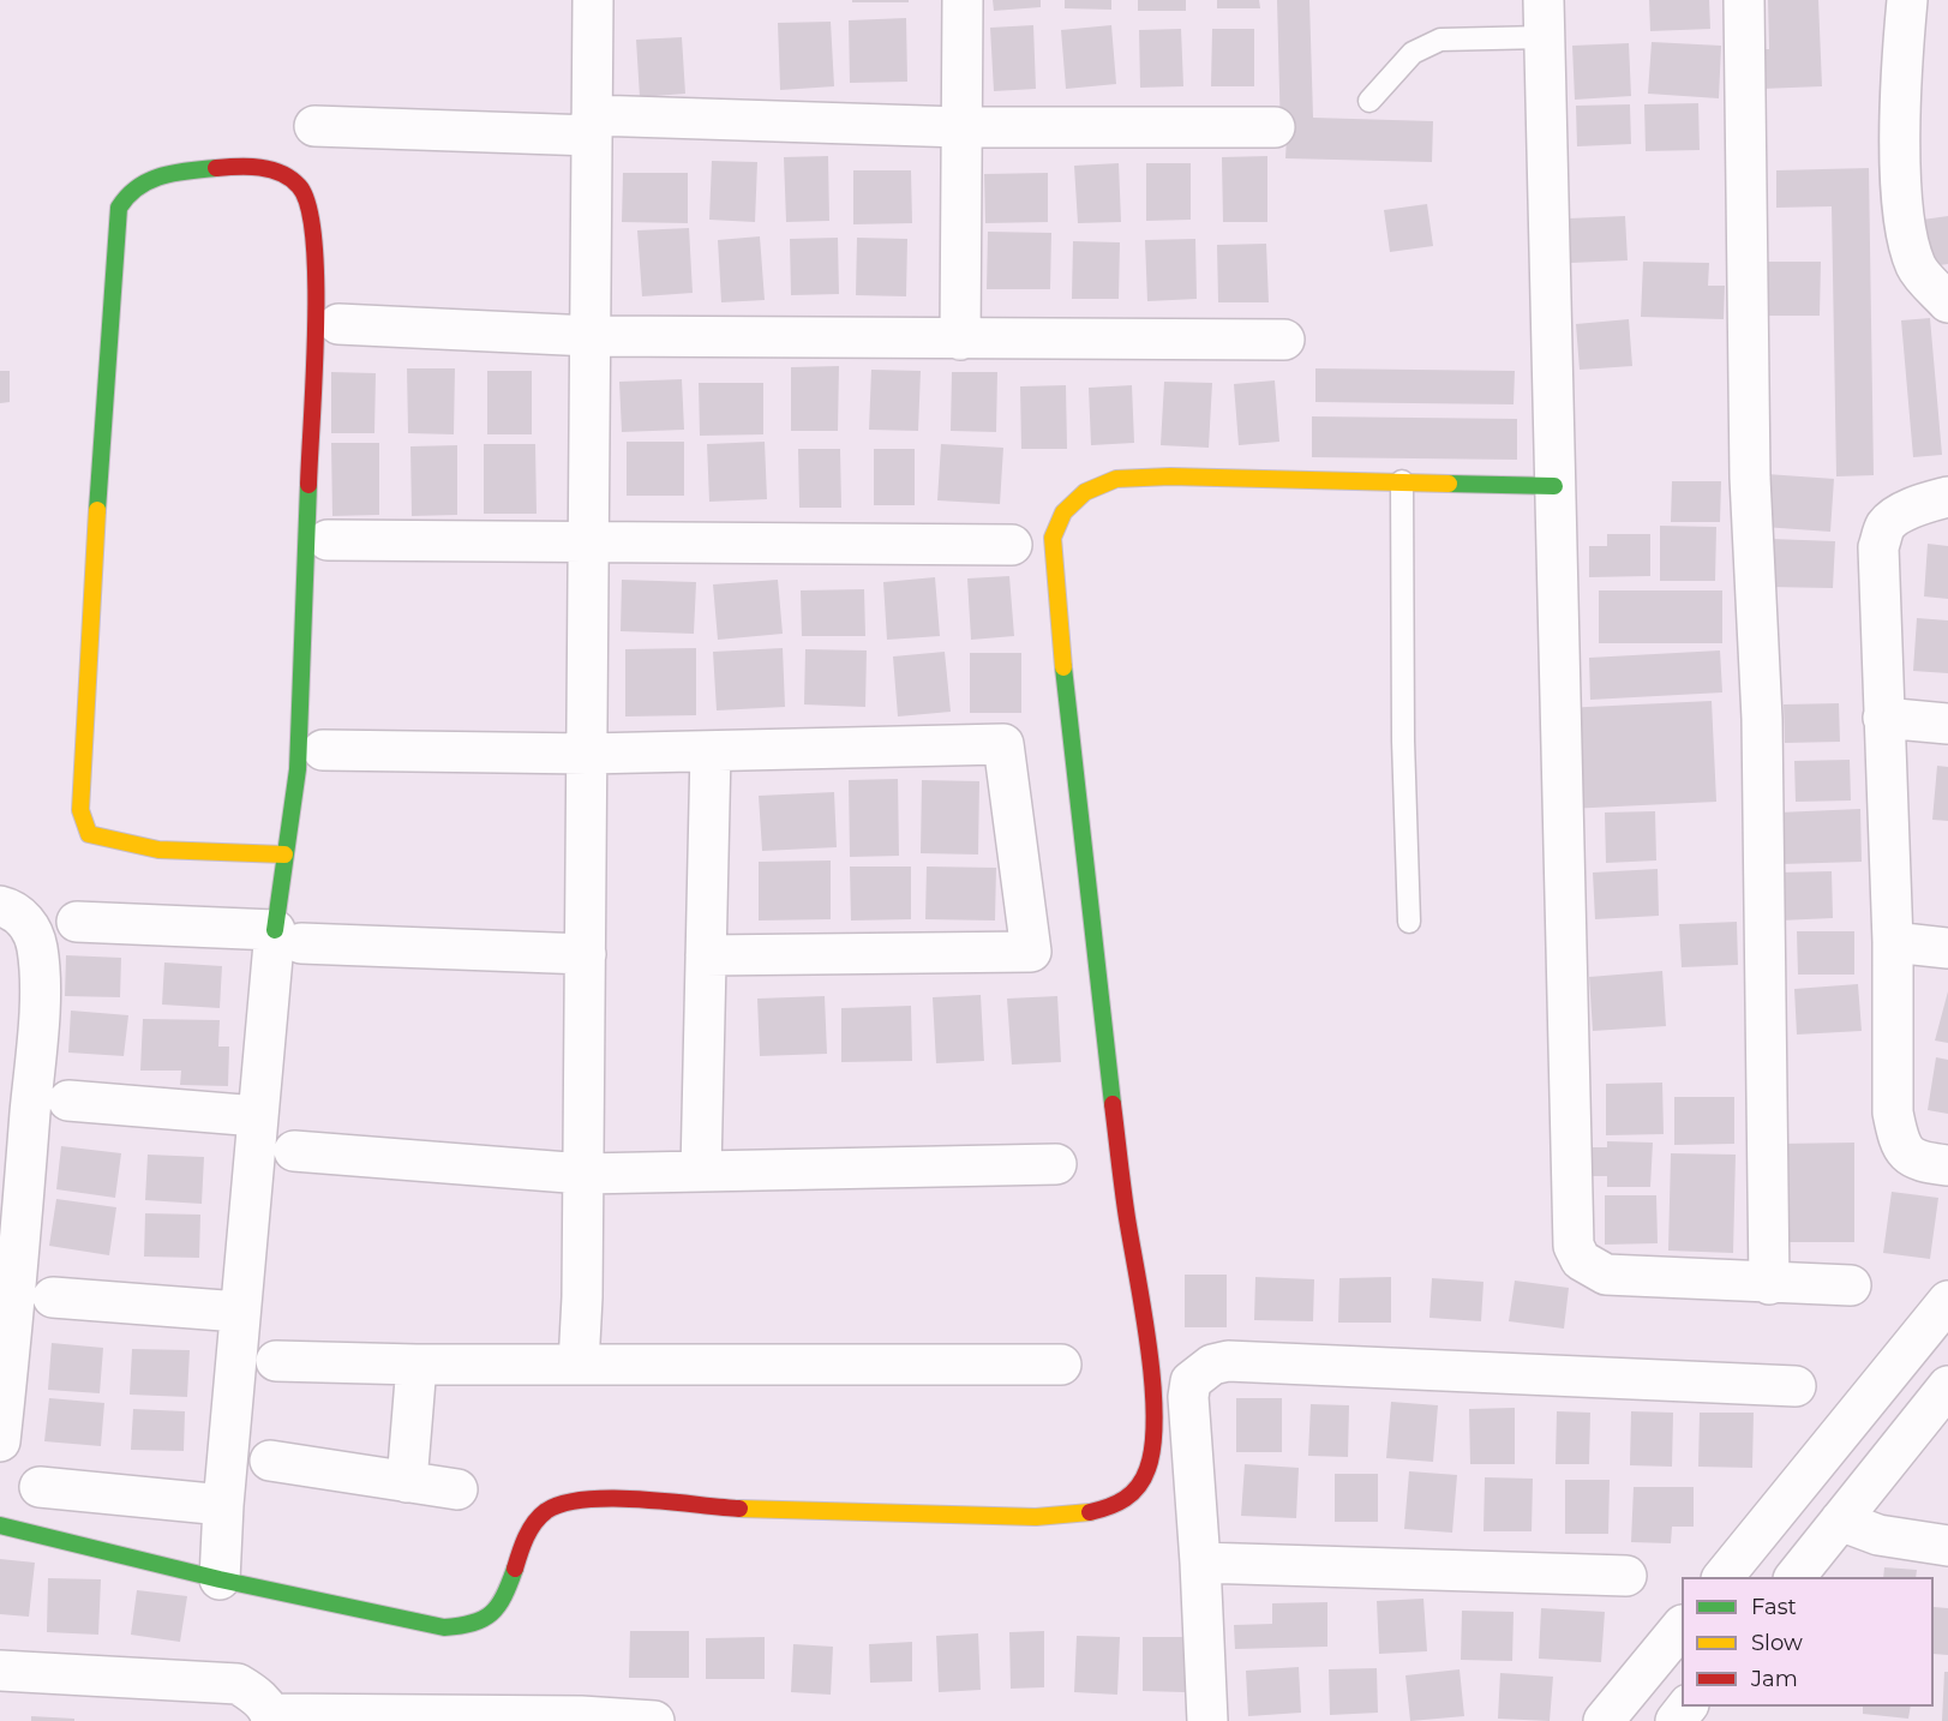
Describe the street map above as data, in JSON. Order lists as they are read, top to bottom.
{
  "legend": ["Fast", "Slow", "Jam"]
}
